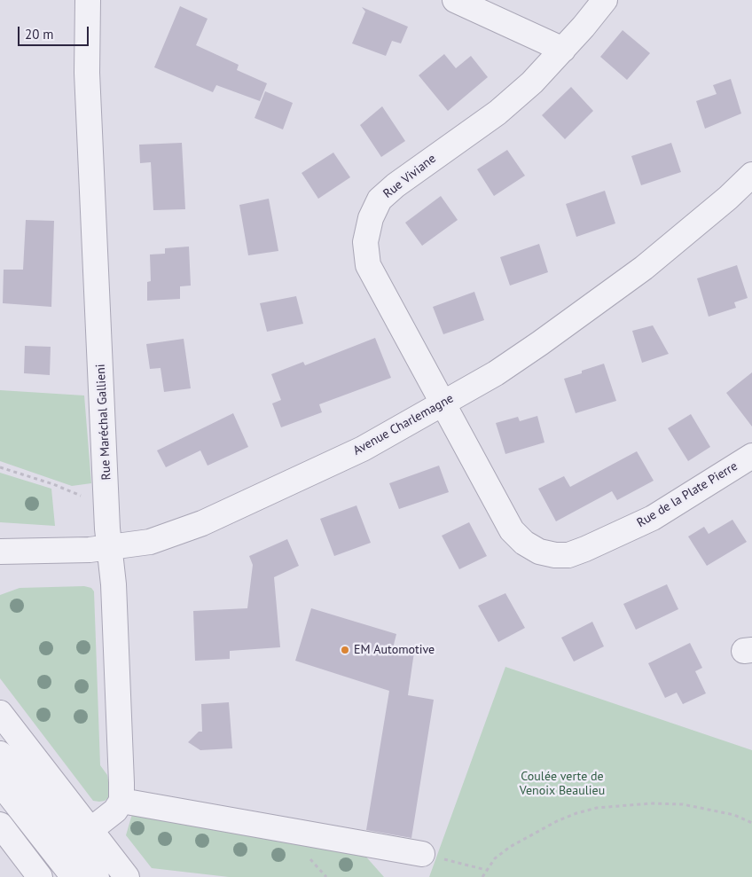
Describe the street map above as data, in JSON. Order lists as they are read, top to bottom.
{
  "streets": {
    "street": [
      "Rue Viviane",
      "Rue Maréchal Gallieni",
      "Avenue Charlemagne",
      "Rue de la Plate Pierre"
    ]
  },
  "crossings": [
    ["Rue Viviane", "Avenue Charlemagne"],
    ["Rue Viviane", "Rue de la Plate Pierre"],
    ["Rue Maréchal Gallieni", "Avenue Charlemagne"],
    ["Avenue Charlemagne", "Rue de la Plate Pierre"]
  ],
  "parks": ["Coulée verte de Venoix Beaulieu"],
  "places": ["EM Automotive"],
  "scale_bar": "20 m"
}
